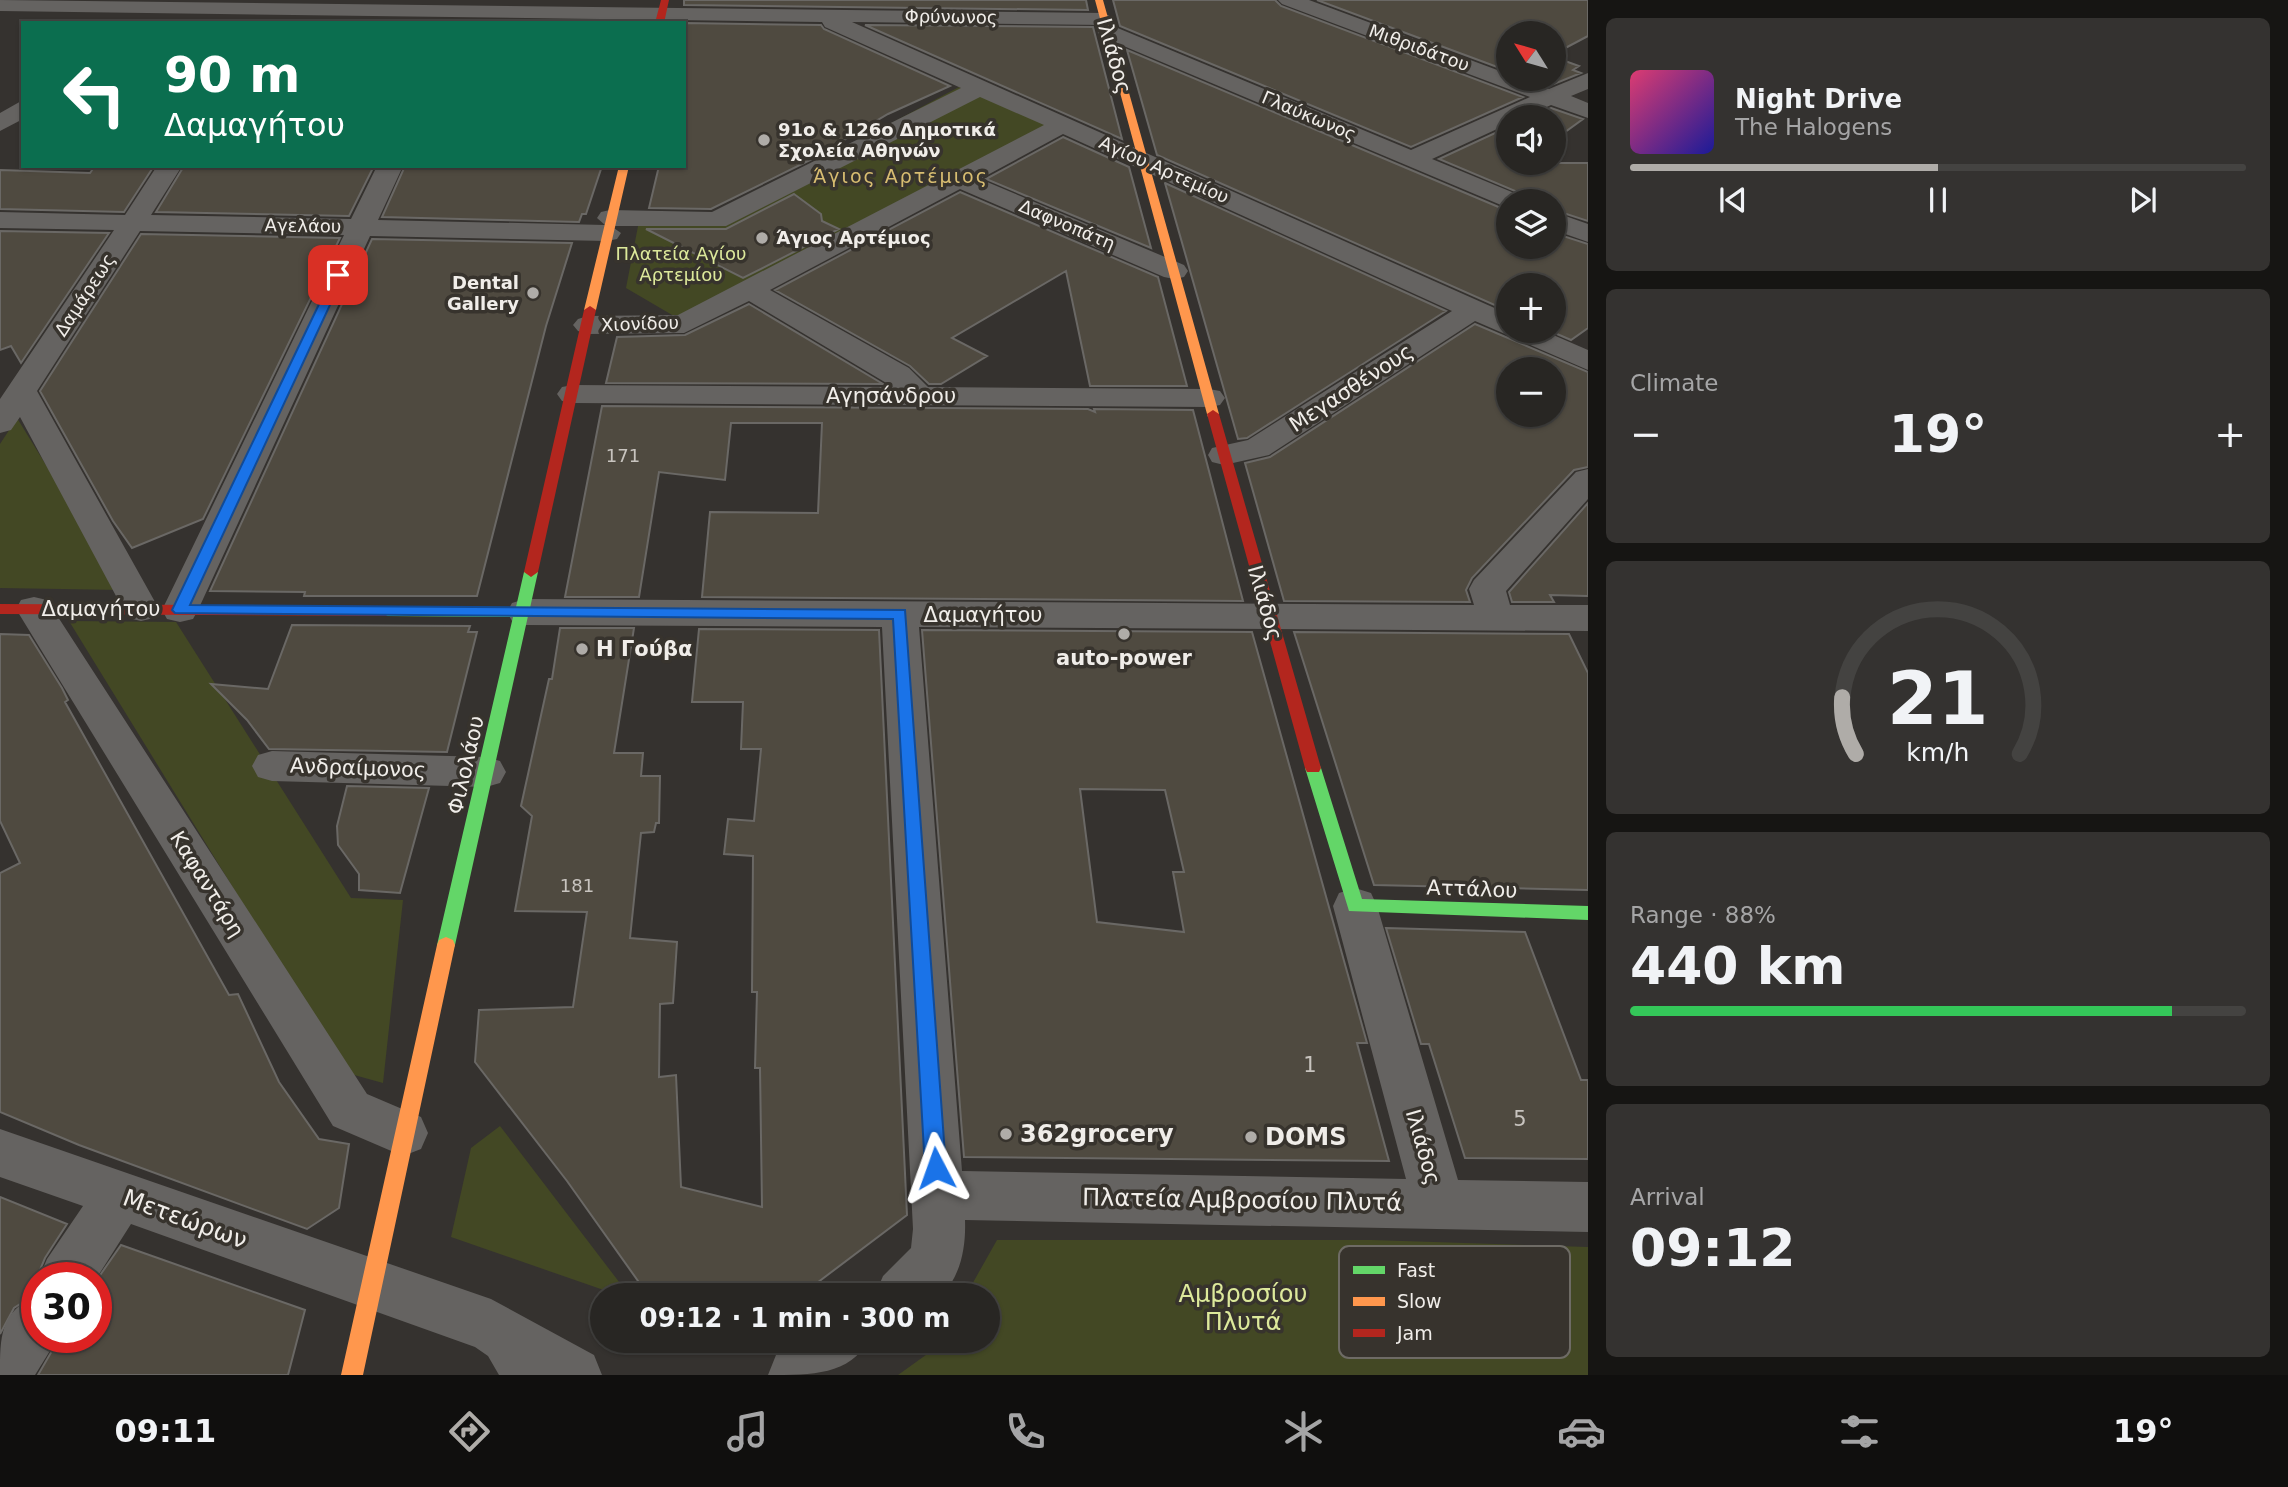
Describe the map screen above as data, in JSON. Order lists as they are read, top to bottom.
{
  "streets": {
    "street": [
      "Φρύνωνος",
      "Μιθριδάτου",
      "Ιλιάδος",
      "Γλαύκωνος",
      "Αγίου Αρτεμίου",
      "Δαφνοπάτη",
      "Αγελάου",
      "Δαμάρεως",
      "Χιονίδου",
      "Μεγασθένους",
      "Αγησάνδρου",
      "Δαμαγήτου",
      "Φιλολάου",
      "Ανδραίμονος",
      "Καφαντάρη",
      "Αττάλου",
      "Πλατεία Αμβροσίου Πλυτά",
      "Μετεώρων"
    ]
  },
  "crossings": [
    ["Φρύνωνος", "Ιλιάδος"],
    ["Φρύνωνος", "Γλαύκωνος"],
    ["Φρύνωνος", "Αγίου Αρτεμίου"],
    ["Ιλιάδος", "Γλαύκωνος"],
    ["Ιλιάδος", "Αγίου Αρτεμίου"],
    ["Ιλιάδος", "Δαφνοπάτη"],
    ["Ιλιάδος", "Μεγασθένους"],
    ["Ιλιάδος", "Αγησάνδρου"],
    ["Ιλιάδος", "Δαμαγήτου"],
    ["Ιλιάδος", "Αττάλου"],
    ["Ιλιάδος", "Πλατεία Αμβροσίου Πλυτά"],
    ["Αγίου Αρτεμίου", "Χιονίδου"],
    ["Αγίου Αρτεμίου", "Μεγασθένους"],
    ["Δαφνοπάτη", "Χιονίδου"],
    ["Αγελάου", "Δαμάρεως"],
    ["Αγελάου", "Φιλολάου"],
    ["Χιονίδου", "Φιλολάου"],
    ["Αγησάνδρου", "Φιλολάου"],
    ["Δαμαγήτου", "Φιλολάου"],
    ["Δαμαγήτου", "Καφαντάρη"],
    ["Φιλολάου", "Ανδραίμονος"],
    ["Φιλολάου", "Καφαντάρη"],
    ["Φιλολάου", "Μετεώρων"]
  ],
  "districts": ["Άγιος Αρτέμιος"],
  "parks": ["Πλατεία Αγίου Αρτεμίου", "Αμβροσίου Πλυτά"],
  "places": [
    "91ο & 126ο Δημοτικά Σχολεία Αθηνών",
    "Άγιος Αρτέμιος",
    "Dental Gallery",
    "auto-power",
    "Η Γούβα",
    "362grocery",
    "DOMS"
  ],
  "house_numbers": [
    "171",
    "181",
    "1",
    "5"
  ],
  "legend": ["Fast", "Slow", "Jam"],
  "north": "top left",
  "page": {
    "map_buttons": ["+", "−"],
    "turn": ["90 m", "Δαμαγήτου"],
    "song": ["Night Drive", "The Halogens"],
    "tile": [
      "Climate",
      ["Range · 88%", "440 km"],
      ["Arrival", "09:12"]
    ],
    "heat": ["−", "19°", "+"],
    "limit": "30",
    "trip": "09:12 · 1 min · 300 m",
    "tabs": ["09:11", "19°"],
    "gauge": ["21", "km/h"]
  }
}
